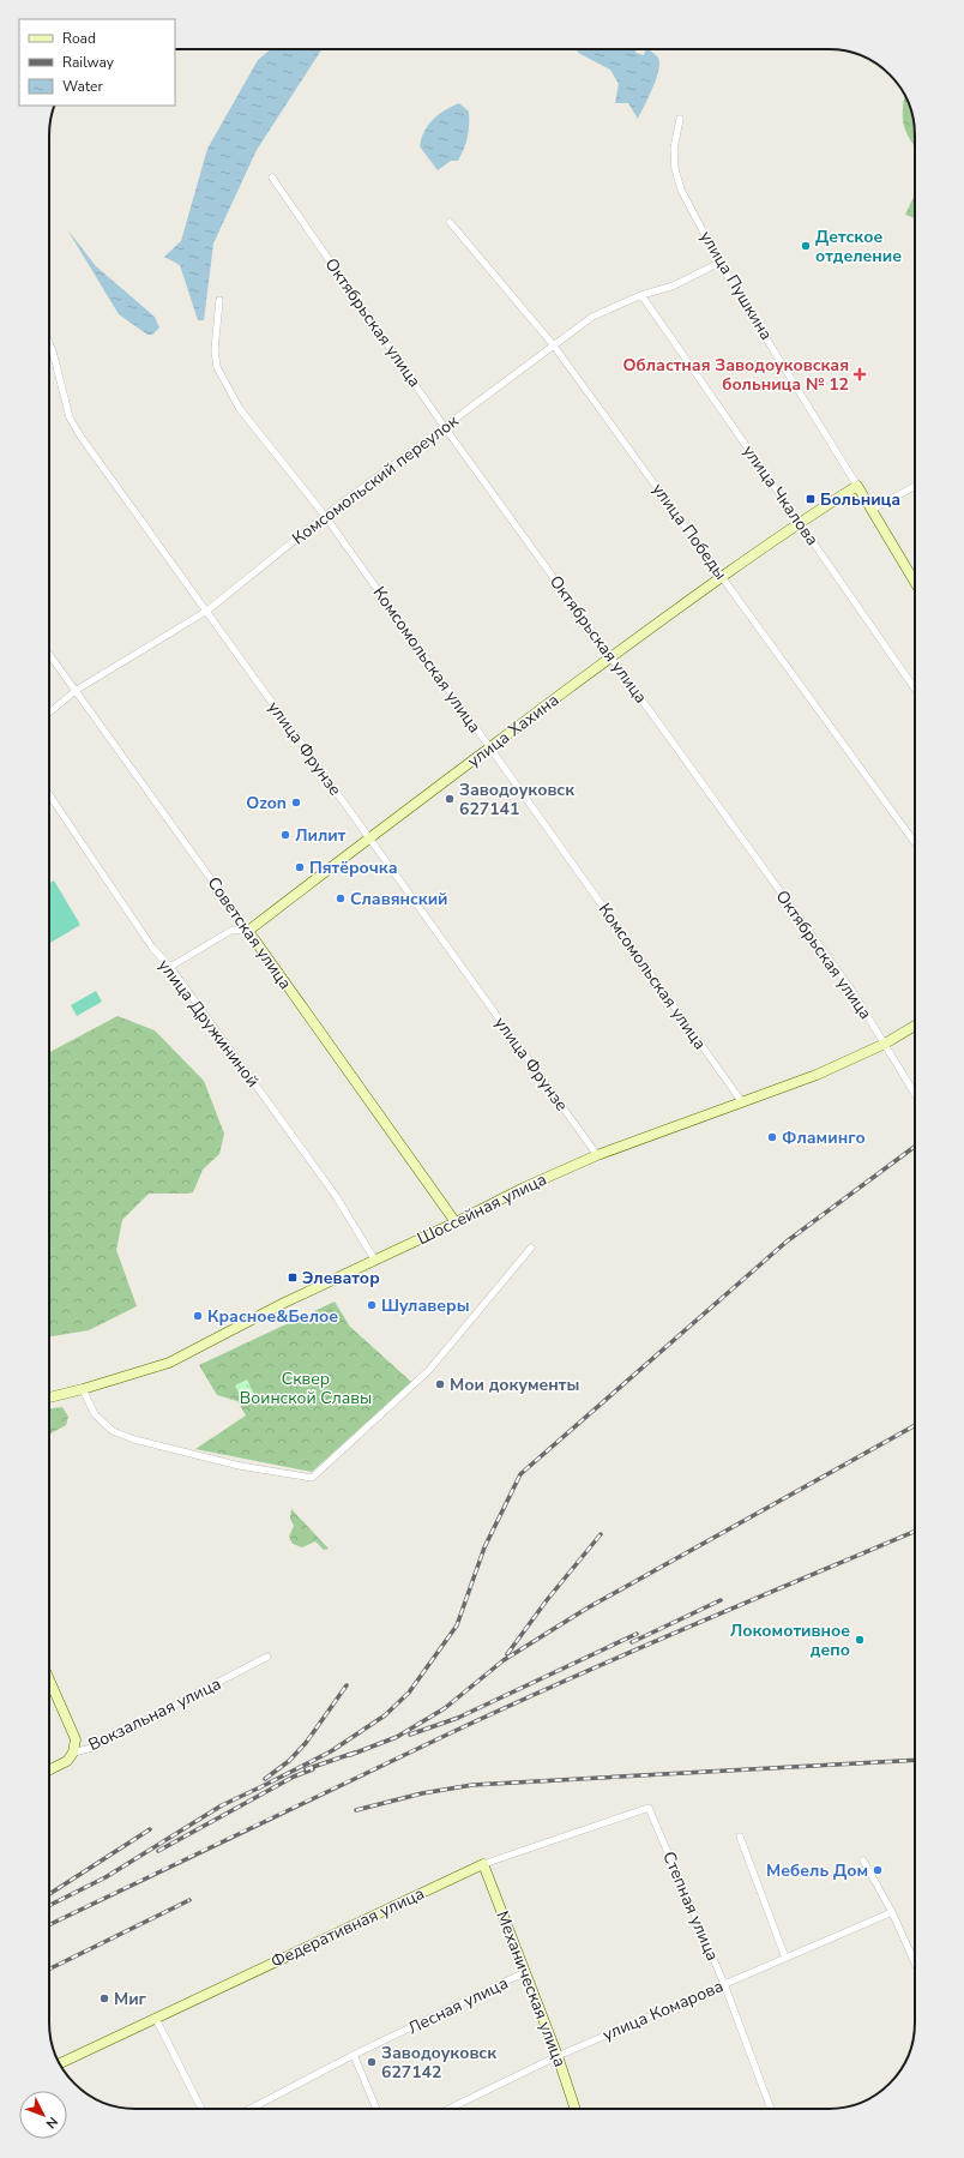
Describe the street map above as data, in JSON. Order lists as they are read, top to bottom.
{
  "streets": {
    "street": [
      "улица Пушкина",
      "Октябрьская улица",
      "Комсомольский переулок",
      "улица Чкалова",
      "улица Победы",
      "Комсомольская улица",
      "улица Хахина",
      "улица Фрунзе",
      "Советская улица",
      "улица Дружининой",
      "Шоссейная улица",
      "Вокзальная улица",
      "Степная улица",
      "Федеративная улица",
      "Механическая улица",
      "Лесная улица",
      "улица Комарова"
    ]
  },
  "crossings": [
    ["улица Пушкина", "Комсомольский переулок"],
    ["улица Пушкина", "улица Хахина"],
    ["Октябрьская улица", "Комсомольский переулок"],
    ["Октябрьская улица", "улица Хахина"],
    ["Октябрьская улица", "Шоссейная улица"],
    ["Комсомольский переулок", "улица Чкалова"],
    ["Комсомольский переулок", "улица Победы"],
    ["Комсомольский переулок", "Комсомольская улица"],
    ["Комсомольский переулок", "улица Фрунзе"],
    ["Комсомольский переулок", "Советская улица"],
    ["улица Чкалова", "улица Хахина"],
    ["улица Победы", "улица Хахина"],
    ["Комсомольская улица", "улица Хахина"],
    ["Комсомольская улица", "Шоссейная улица"],
    ["улица Хахина", "улица Фрунзе"],
    ["улица Хахина", "Советская улица"],
    ["улица Хахина", "улица Дружининой"],
    ["улица Фрунзе", "Шоссейная улица"],
    ["Советская улица", "Шоссейная улица"],
    ["улица Дружининой", "Шоссейная улица"],
    ["Степная улица", "Федеративная улица"],
    ["Степная улица", "улица Комарова"],
    ["Федеративная улица", "Механическая улица"],
    ["Механическая улица", "Лесная улица"],
    ["Механическая улица", "улица Комарова"]
  ],
  "parks": ["Сквер Воинской Славы"],
  "places": {
    "other": [
      "Детское отделение",
      "Заводоуковск 627141",
      "Ozon",
      "Лилит",
      "Пятёрочка",
      "Славянский",
      "Фламинго",
      "Шулаверы",
      "Красное&Белое",
      "Мои документы",
      "Локомотивное депо",
      "Мебель Дом",
      "Миг",
      "Заводоуковск 627142"
    ],
    "health": ["Областная Заводоуковская больница № 12"],
    "transit": ["Больница", "Элеватор"]
  },
  "legend": ["Road", "Railway", "Water"],
  "north": "bottom right"
}
